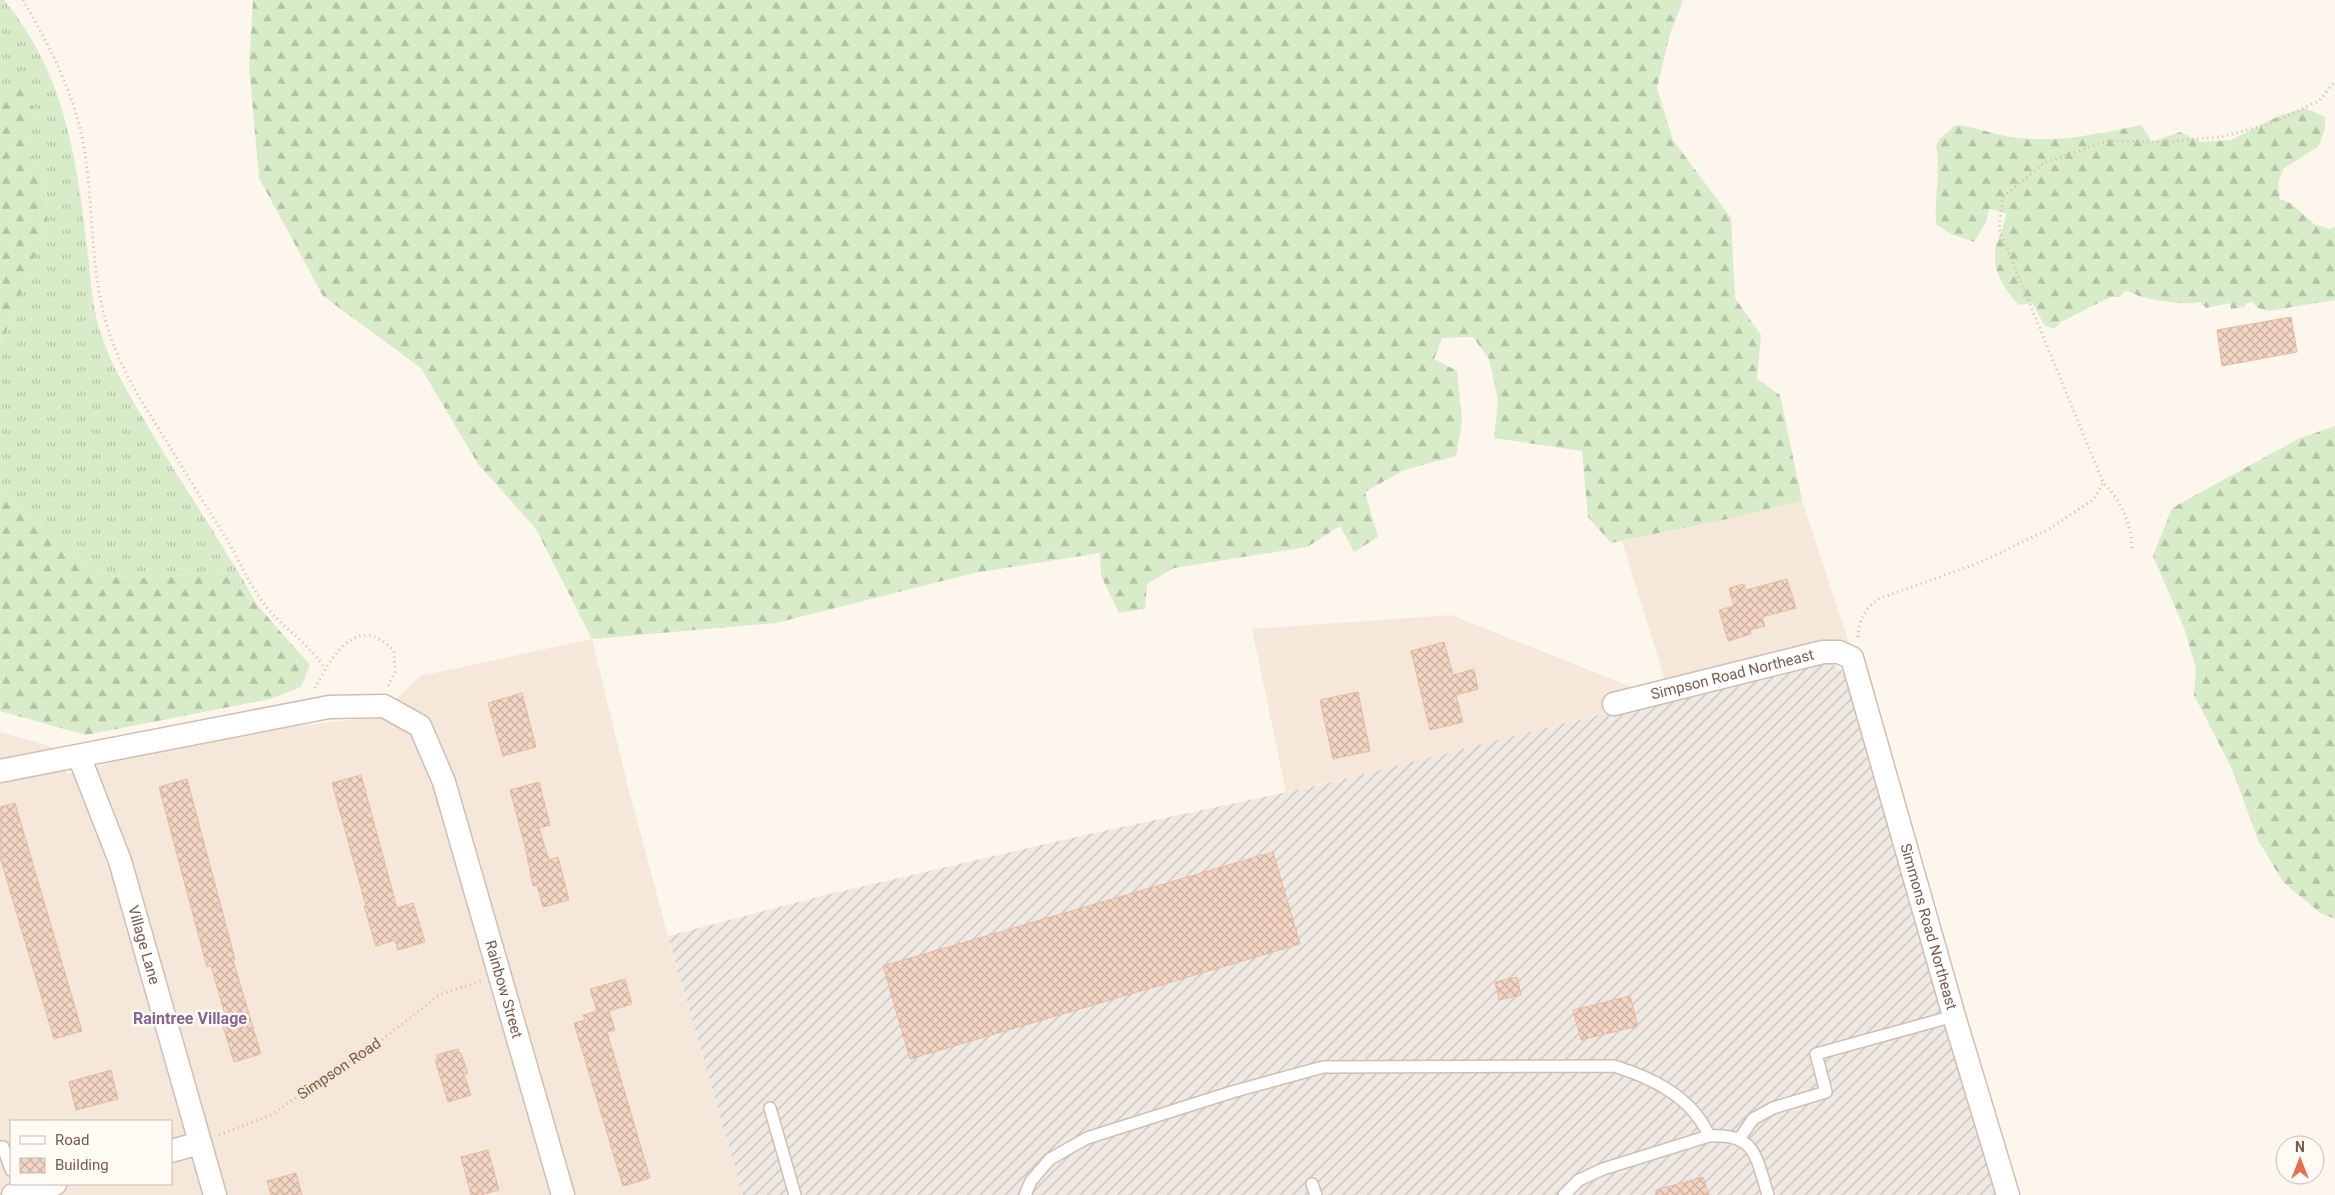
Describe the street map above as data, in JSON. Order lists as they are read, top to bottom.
{
  "streets": {
    "street": [
      "Simpson Road Northeast",
      "Simmons Road Northeast",
      "Village Lane",
      "Rainbow Street"
    ],
    "path": ["Simpson Road"]
  },
  "crossings": [
    ["Simpson Road Northeast", "Simmons Road Northeast"],
    ["Village Lane", "Rainbow Street"],
    ["Village Lane", "Simpson Road"],
    ["Rainbow Street", "Simpson Road"]
  ],
  "districts": ["Raintree Village"],
  "legend": ["Road", "Building"],
  "north": "top"
}
